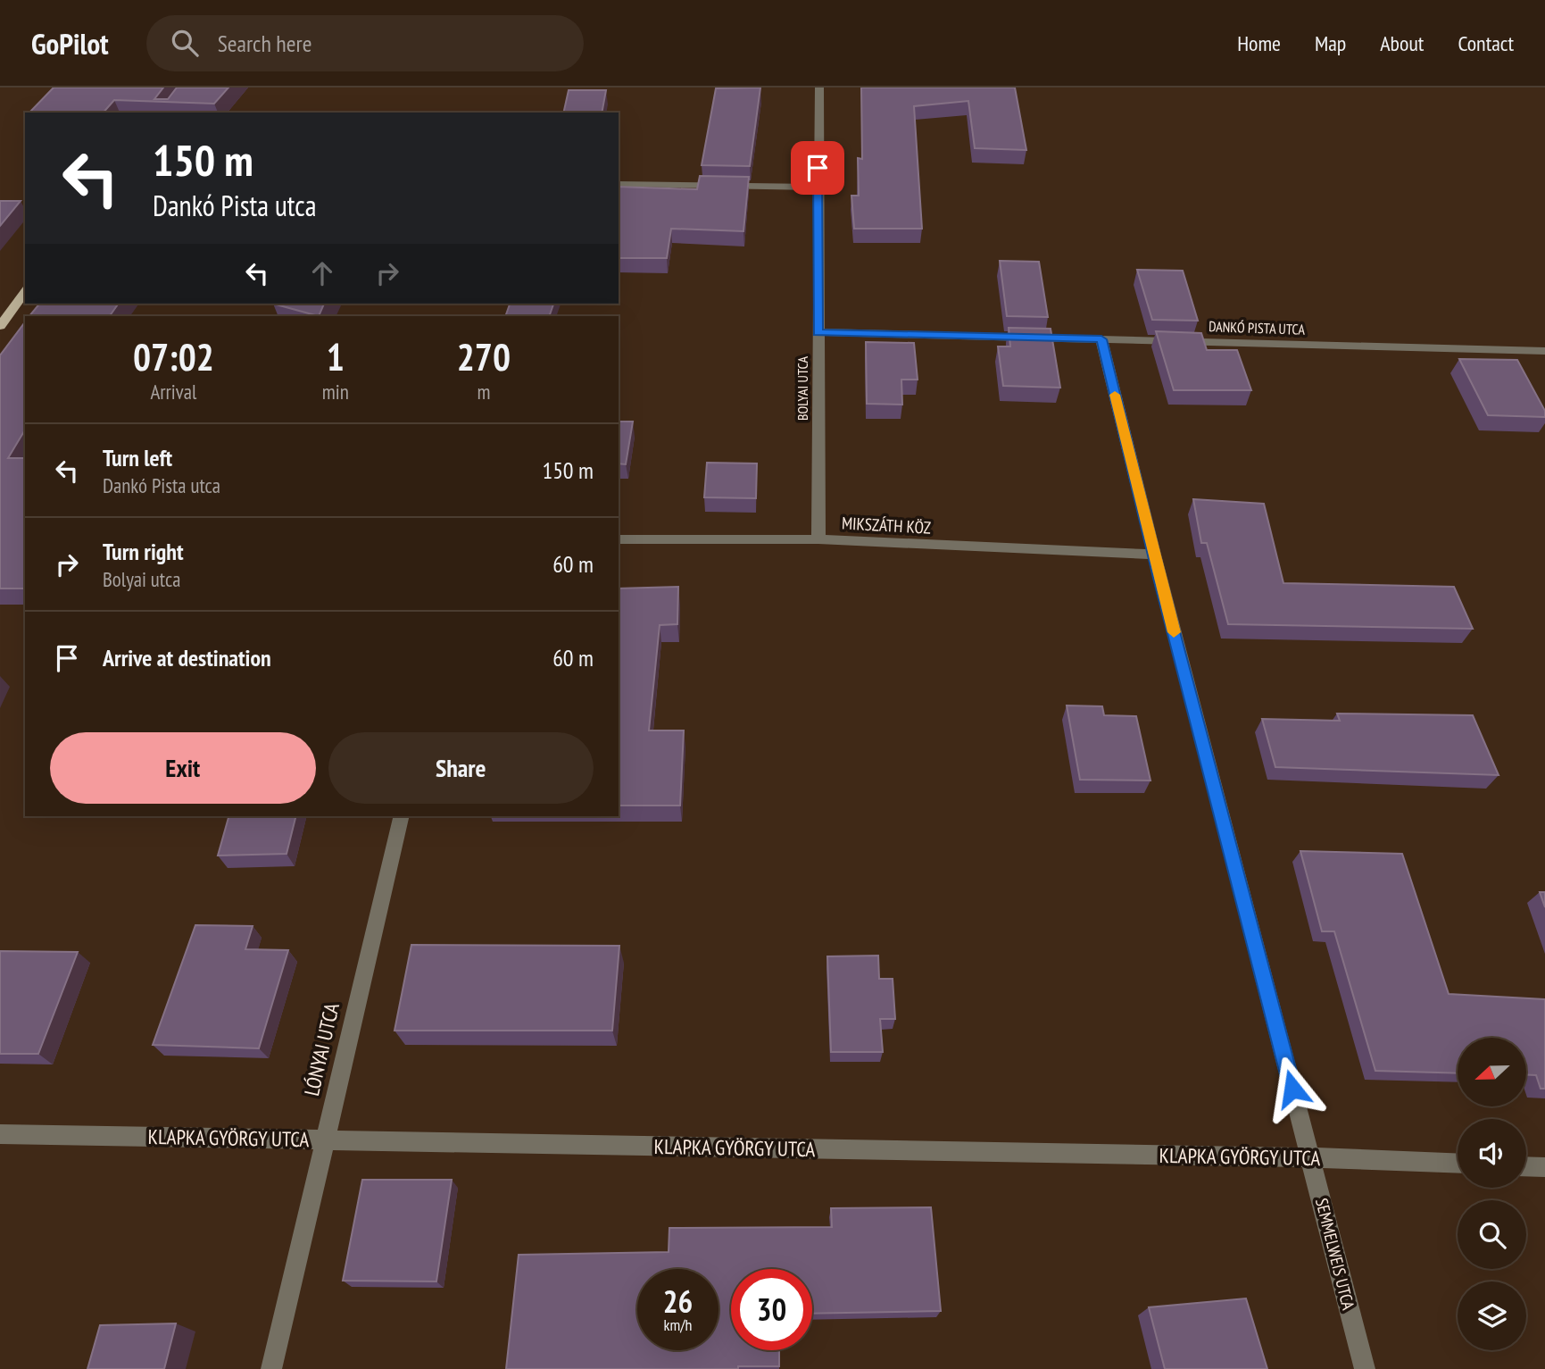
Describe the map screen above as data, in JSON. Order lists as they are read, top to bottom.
{
  "streets": {
    "street": [
      "DANKÓ PISTA UTCA",
      "BOLYAI UTCA",
      "MIKSZÁTH KÖZ",
      "LÓNYAI UTCA",
      "KLAPKA GYÖRGY UTCA",
      "SEMMELWEIS UTCA"
    ]
  },
  "crossings": [
    ["DANKÓ PISTA UTCA", "BOLYAI UTCA"],
    ["DANKÓ PISTA UTCA", "SEMMELWEIS UTCA"],
    ["BOLYAI UTCA", "MIKSZÁTH KÖZ"],
    ["MIKSZÁTH KÖZ", "SEMMELWEIS UTCA"],
    ["LÓNYAI UTCA", "KLAPKA GYÖRGY UTCA"],
    ["KLAPKA GYÖRGY UTCA", "SEMMELWEIS UTCA"]
  ],
  "north": "left",
  "page": {
    "header": "GoPilot",
    "search": "Search here",
    "nav": [
      "Home",
      "Map",
      "About",
      "Contact"
    ],
    "turn": ["150 m", "Dankó Pista utca"],
    "eta": [
      "07:02",
      "Arrival",
      "1",
      "min",
      "270",
      "m"
    ],
    "list": [
      {
        "name": "Turn left",
        "note": "Dankó Pista utca",
        "value": "150 m"
      },
      {
        "name": "Turn right",
        "note": "Bolyai utca",
        "value": "60 m"
      },
      {
        "name": "Arrive at destination",
        "value": "60 m"
      }
    ],
    "buttons": ["Exit", "Share"],
    "speed": "26 km/h",
    "limit": "30"
  }
}
